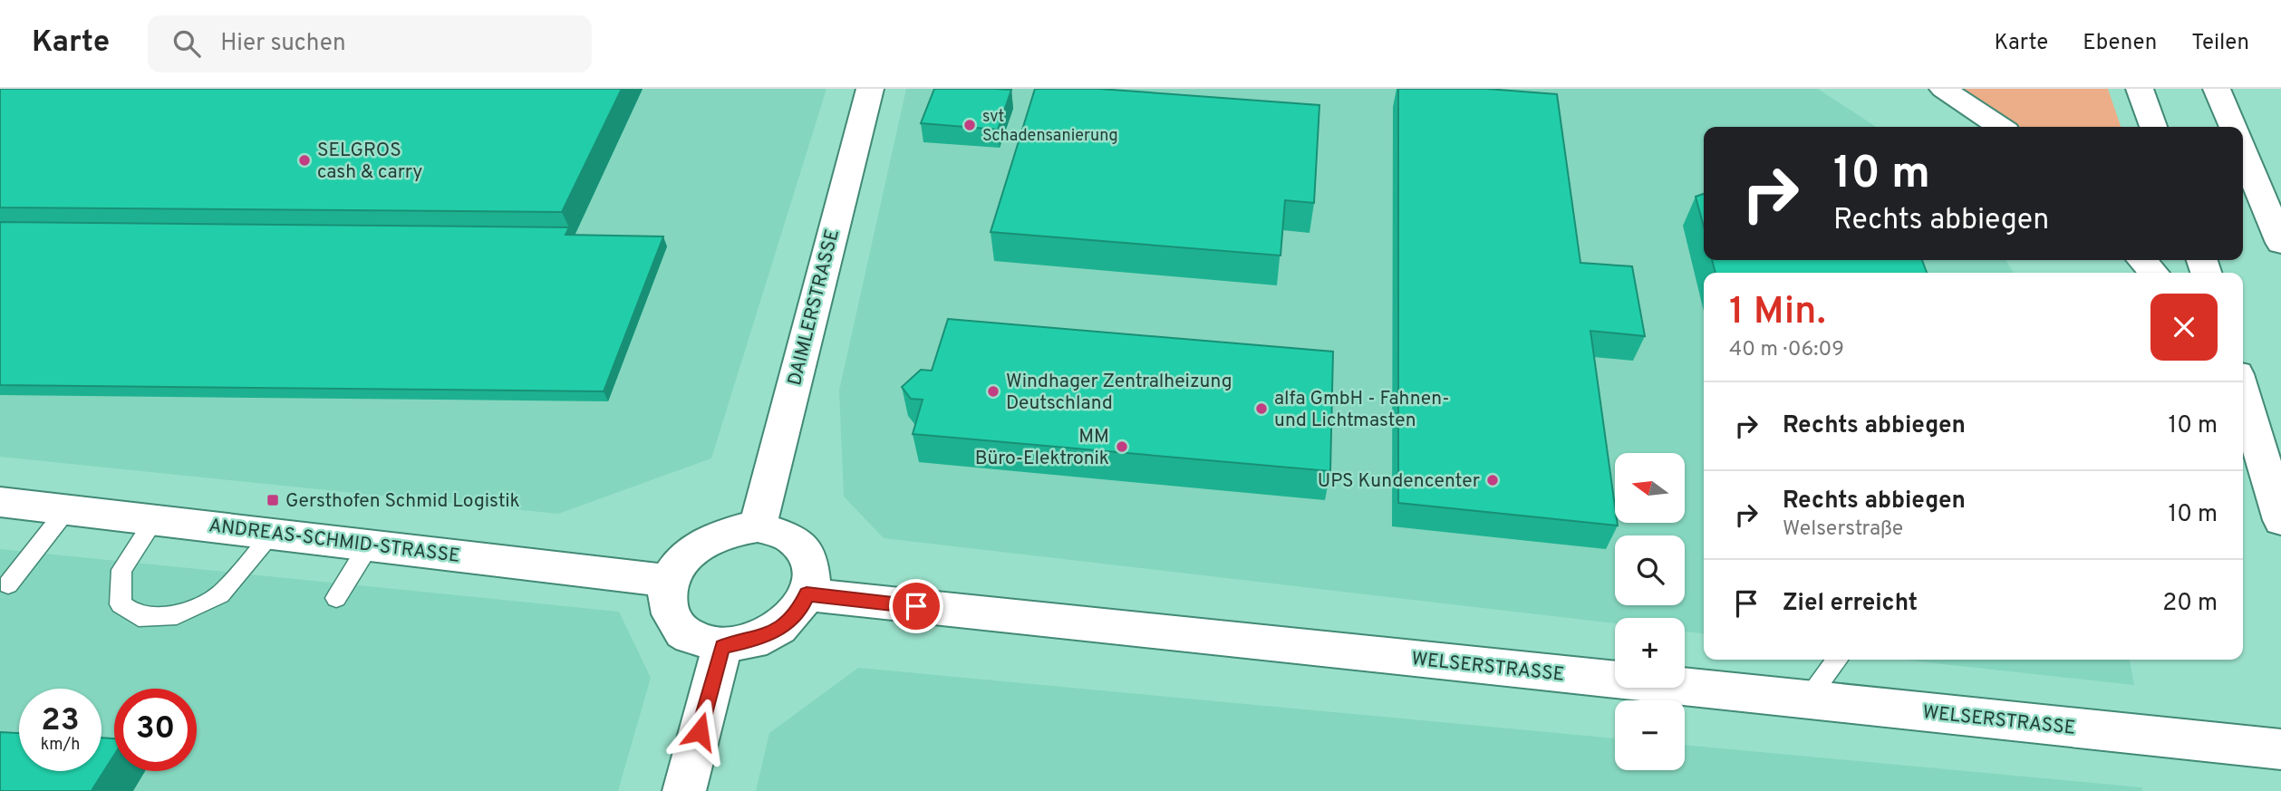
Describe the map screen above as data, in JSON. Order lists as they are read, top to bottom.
{
  "streets": {
    "main road": ["DAIMLERSTRASSE", "ANDREAS-SCHMID-STRASSE", "WELSERSTRASSE"]
  },
  "crossings": [
    ["DAIMLERSTRASSE", "ANDREAS-SCHMID-STRASSE"],
    ["DAIMLERSTRASSE", "WELSERSTRASSE"],
    ["ANDREAS-SCHMID-STRASSE", "WELSERSTRASSE"]
  ],
  "places": {
    "other": [
      "svt Schadensanierung",
      "SELGROS cash & carry",
      "Windhager Zentralheizung Deutschland",
      "alfa GmbH - Fahnen- und Lichtmasten",
      "MM Büro-Elektronik",
      "UPS Kundencenter"
    ],
    "transit": ["Gersthofen Schmid Logistik"]
  },
  "north": "left",
  "page": {
    "header": "Karte",
    "search": "Hier suchen",
    "nav": ["Karte", "Ebenen", "Teilen"],
    "turn": ["10 m", "Rechts abbiegen"],
    "heading": ["1 Min.", "40 m · 06:09"],
    "list": [
      {
        "name": "Rechts abbiegen",
        "value": "10 m"
      },
      {
        "name": "Rechts abbiegen",
        "note": "Welserstraße",
        "value": "10 m"
      },
      {
        "name": "Ziel erreicht",
        "value": "20 m"
      }
    ],
    "map_buttons": ["+", "−"],
    "speed": "23 km/h",
    "limit": "30"
  }
}
